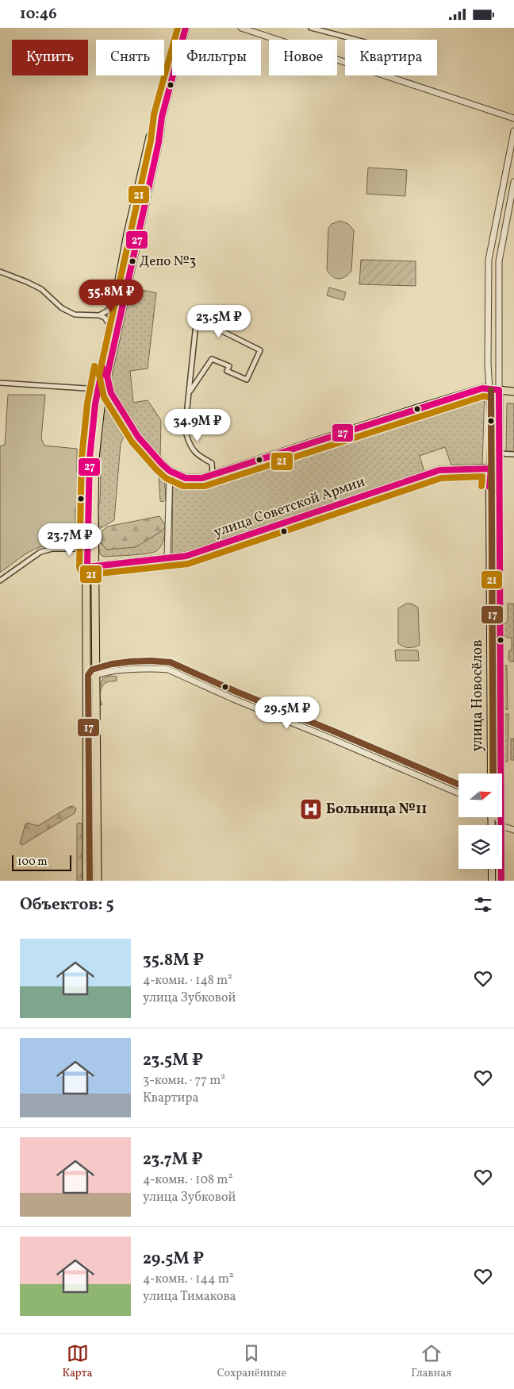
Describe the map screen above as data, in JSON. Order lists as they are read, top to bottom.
{
  "streets": {
    "main road": ["улица Советской Армии", "улица Новосёлов"]
  },
  "crossings": [
    ["улица Советской Армии", "улица Новосёлов"]
  ],
  "places": {
    "other": ["Депо №3"],
    "hospital": ["Больница №11"]
  },
  "lines": ["transit line 27", "transit line 21", "transit line 17"],
  "scale_bar": "100 m",
  "north": "right",
  "page": {
    "status": "10:46",
    "chip": [
      "Купить",
      "Снять",
      "Фильтры",
      "Новое",
      "Квартира"
    ],
    "price": [
      "35.8M ₽",
      "23.5M ₽",
      "34.9M ₽",
      "23.7M ₽",
      "29.5M ₽"
    ],
    "scale": "100 m",
    "heading": "Объектов: 5",
    "list": [
      {
        "name": "35.8M ₽",
        "note": "4-комн. · 148 m² · улица Зубковой"
      },
      {
        "name": "23.5M ₽",
        "note": "3-комн. · 77 m² · Квартира"
      },
      {
        "name": "23.7M ₽",
        "note": "4-комн. · 108 m² · улица Зубковой"
      },
      {
        "name": "29.5M ₽",
        "note": "4-комн. · 144 m² · улица Тимакова"
      }
    ],
    "tabs": ["Карта", "Сохранённые", "Главная"]
  }
}
